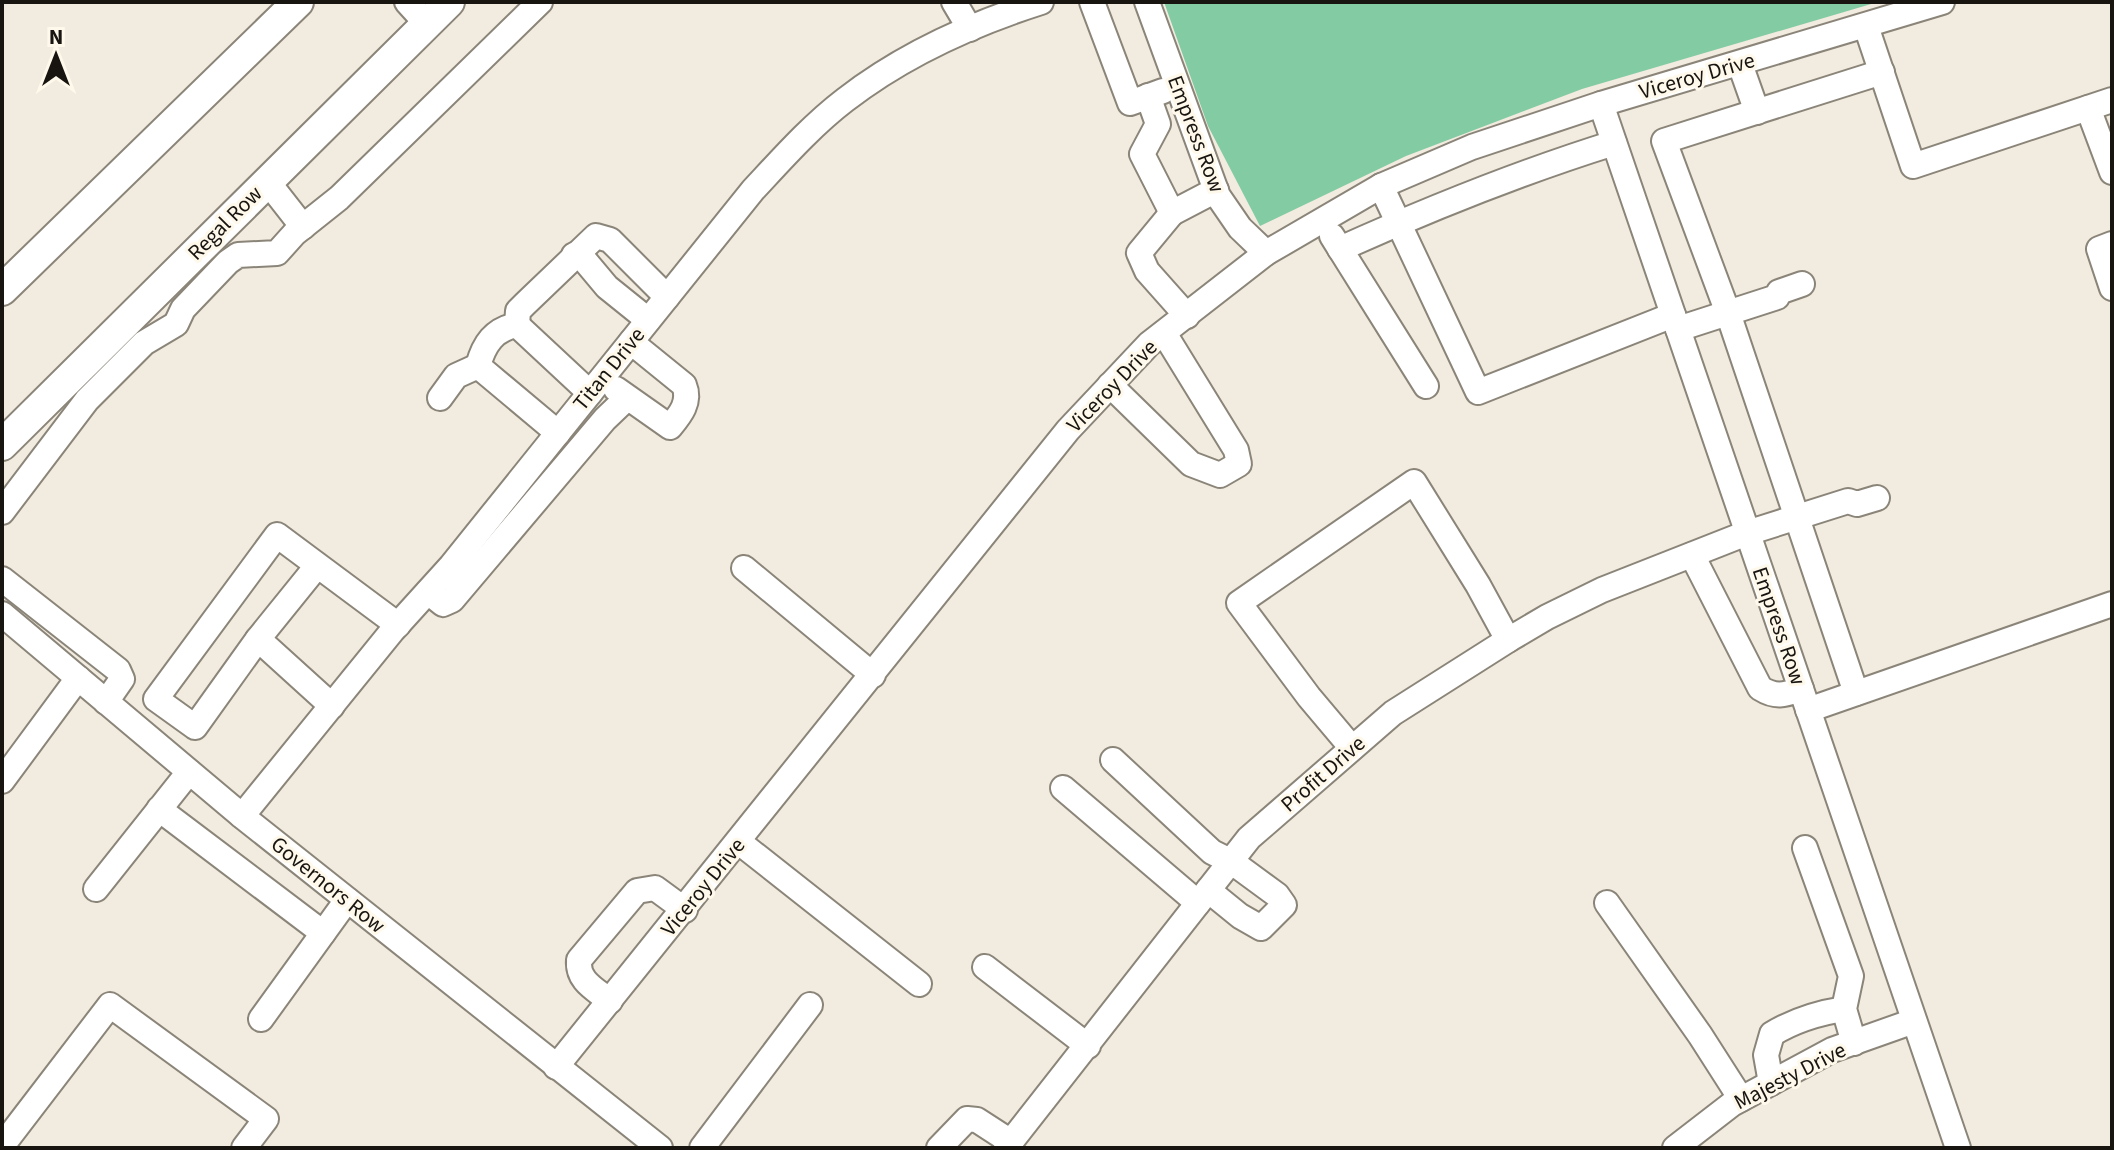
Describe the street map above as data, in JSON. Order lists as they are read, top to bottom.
{
  "streets": {
    "main road": ["Regal Row"],
    "street": [
      "Viceroy Drive",
      "Empress Row",
      "Titan Drive",
      "Profit Drive",
      "Governors Row",
      "Majesty Drive"
    ]
  },
  "crossings": [
    ["Viceroy Drive", "Empress Row"],
    ["Viceroy Drive", "Governors Row"],
    ["Empress Row", "Profit Drive"],
    ["Empress Row", "Majesty Drive"],
    ["Titan Drive", "Governors Row"]
  ],
  "north": "top"
}
